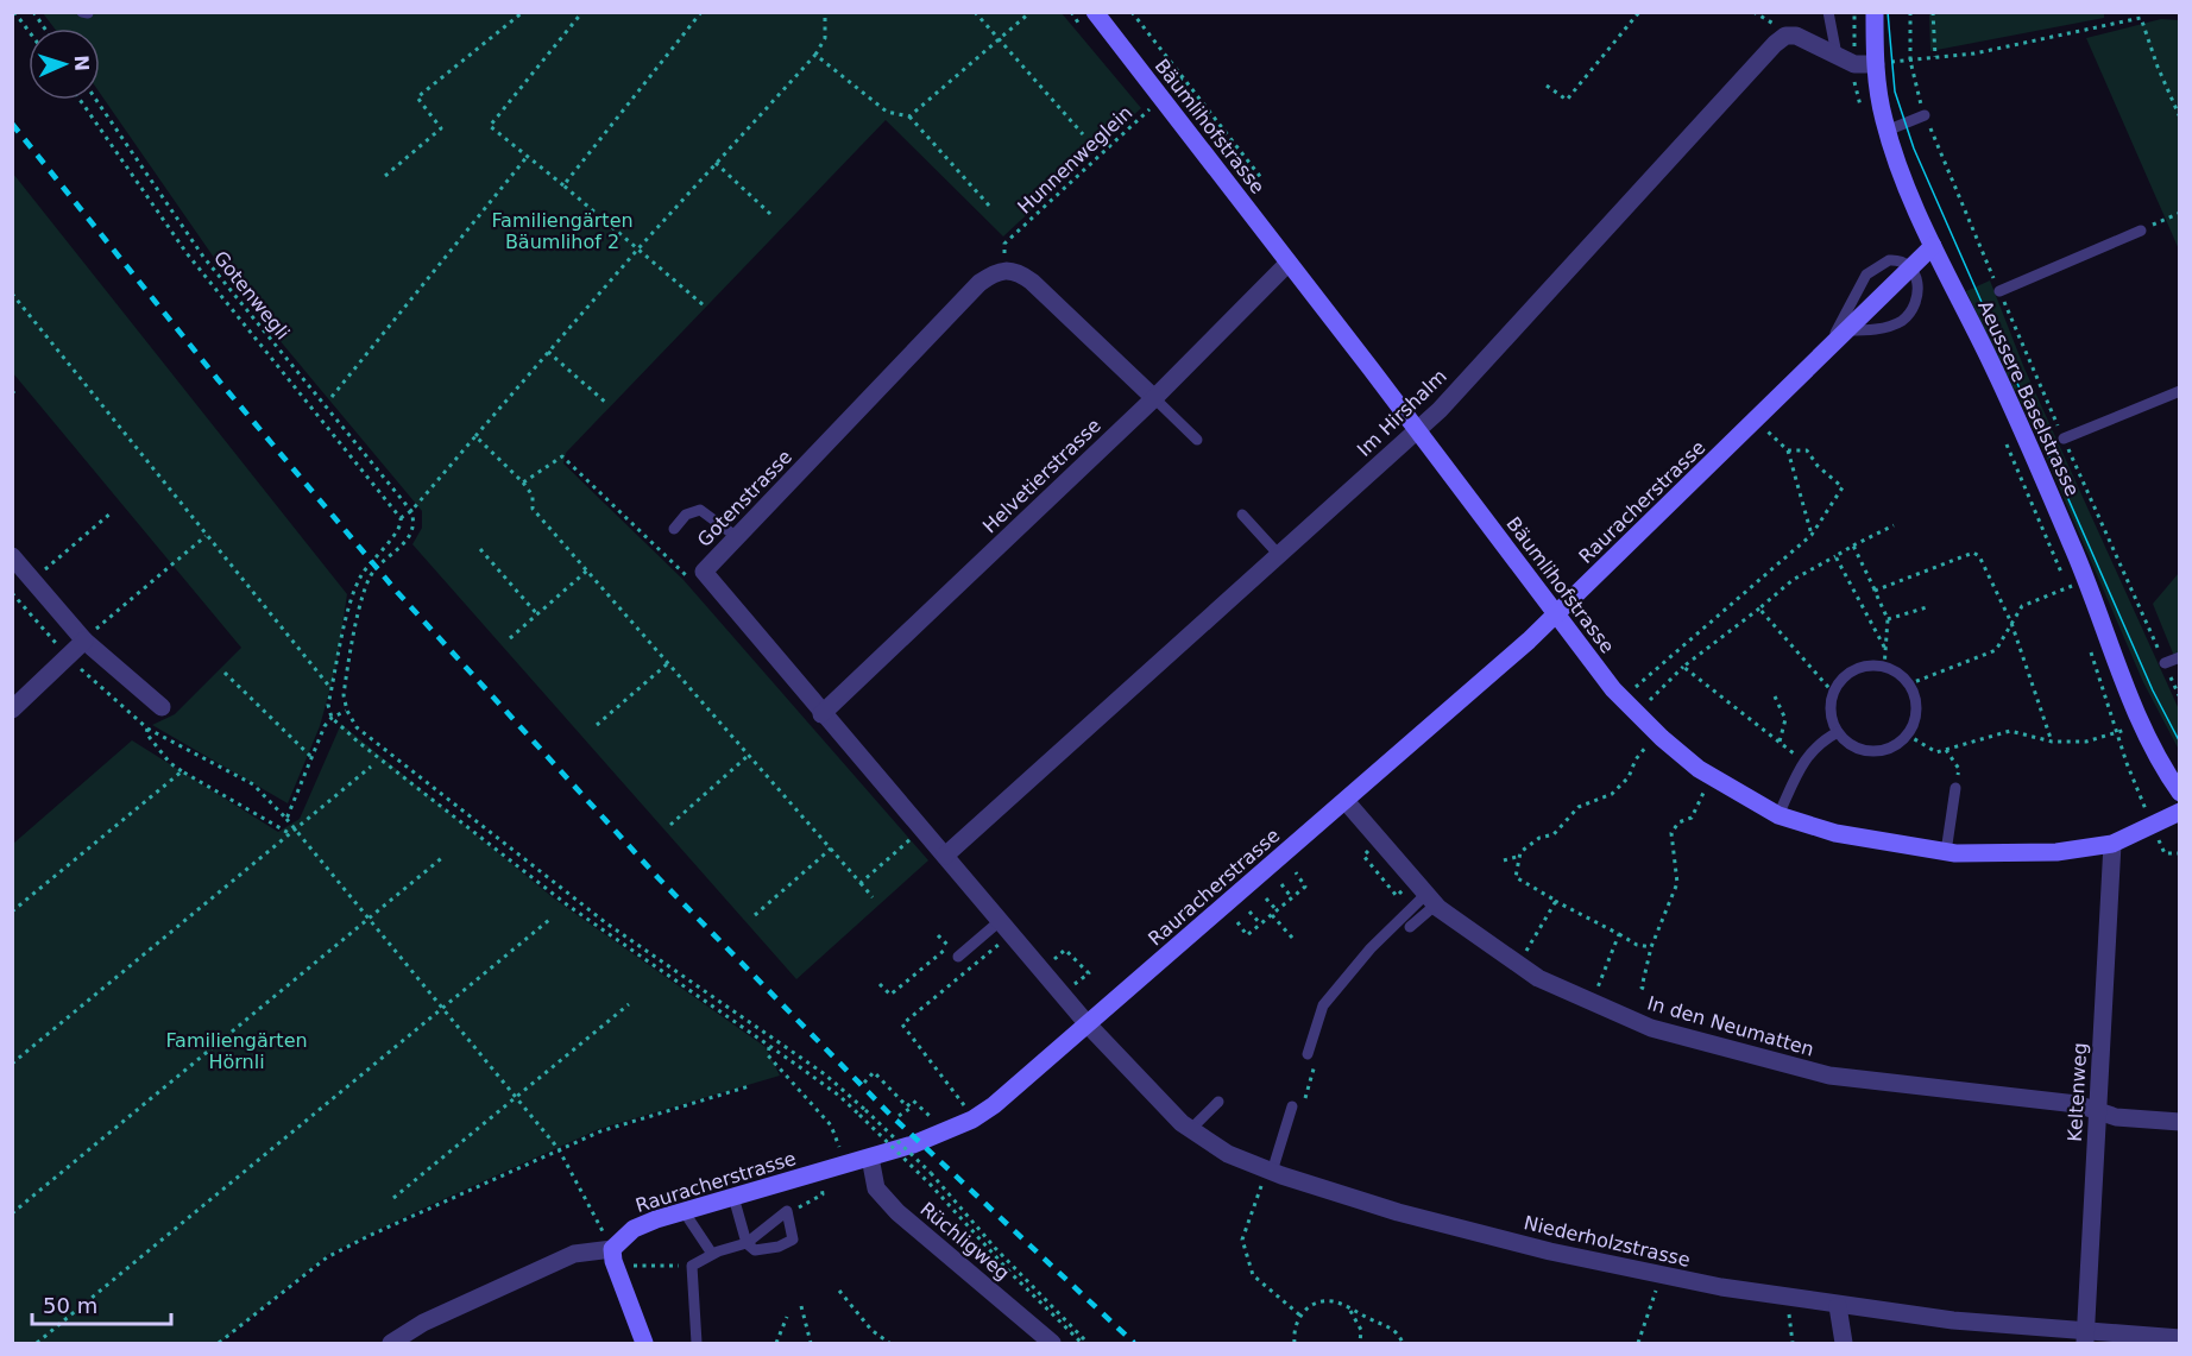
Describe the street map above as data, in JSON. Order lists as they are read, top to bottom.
{
  "streets": {
    "main road": ["Bäumlihofstrasse", "Aeussere Baselstrasse", "Rauracherstrasse"],
    "street": [
      "Im Hirshalm",
      "Helvetierstrasse",
      "Gotenstrasse",
      "In den Neumatten",
      "Keltenweg",
      "Rüchligweg",
      "Niederholzstrasse"
    ],
    "path": ["Hunnenweglein", "Gotenwegli"]
  },
  "crossings": [
    ["Bäumlihofstrasse", "Hunnenweglein"],
    ["Bäumlihofstrasse", "Im Hirshalm"],
    ["Bäumlihofstrasse", "Helvetierstrasse"],
    ["Bäumlihofstrasse", "Rauracherstrasse"],
    ["Bäumlihofstrasse", "Keltenweg"],
    ["Hunnenweglein", "Gotenstrasse"],
    ["Aeussere Baselstrasse", "Im Hirshalm"],
    ["Aeussere Baselstrasse", "Rauracherstrasse"],
    ["Im Hirshalm", "Gotenstrasse"],
    ["Helvetierstrasse", "Gotenstrasse"],
    ["Gotenstrasse", "Rauracherstrasse"],
    ["Gotenstrasse", "Niederholzstrasse"],
    ["Rauracherstrasse", "In den Neumatten"],
    ["Rauracherstrasse", "Rüchligweg"],
    ["Rauracherstrasse", "Niederholzstrasse"],
    ["In den Neumatten", "Keltenweg"],
    ["Keltenweg", "Niederholzstrasse"]
  ],
  "parks": ["Familiengärten Bäumlihof 2", "Familiengärten Hörnli"],
  "scale_bar": "50 m",
  "north": "right"
}
